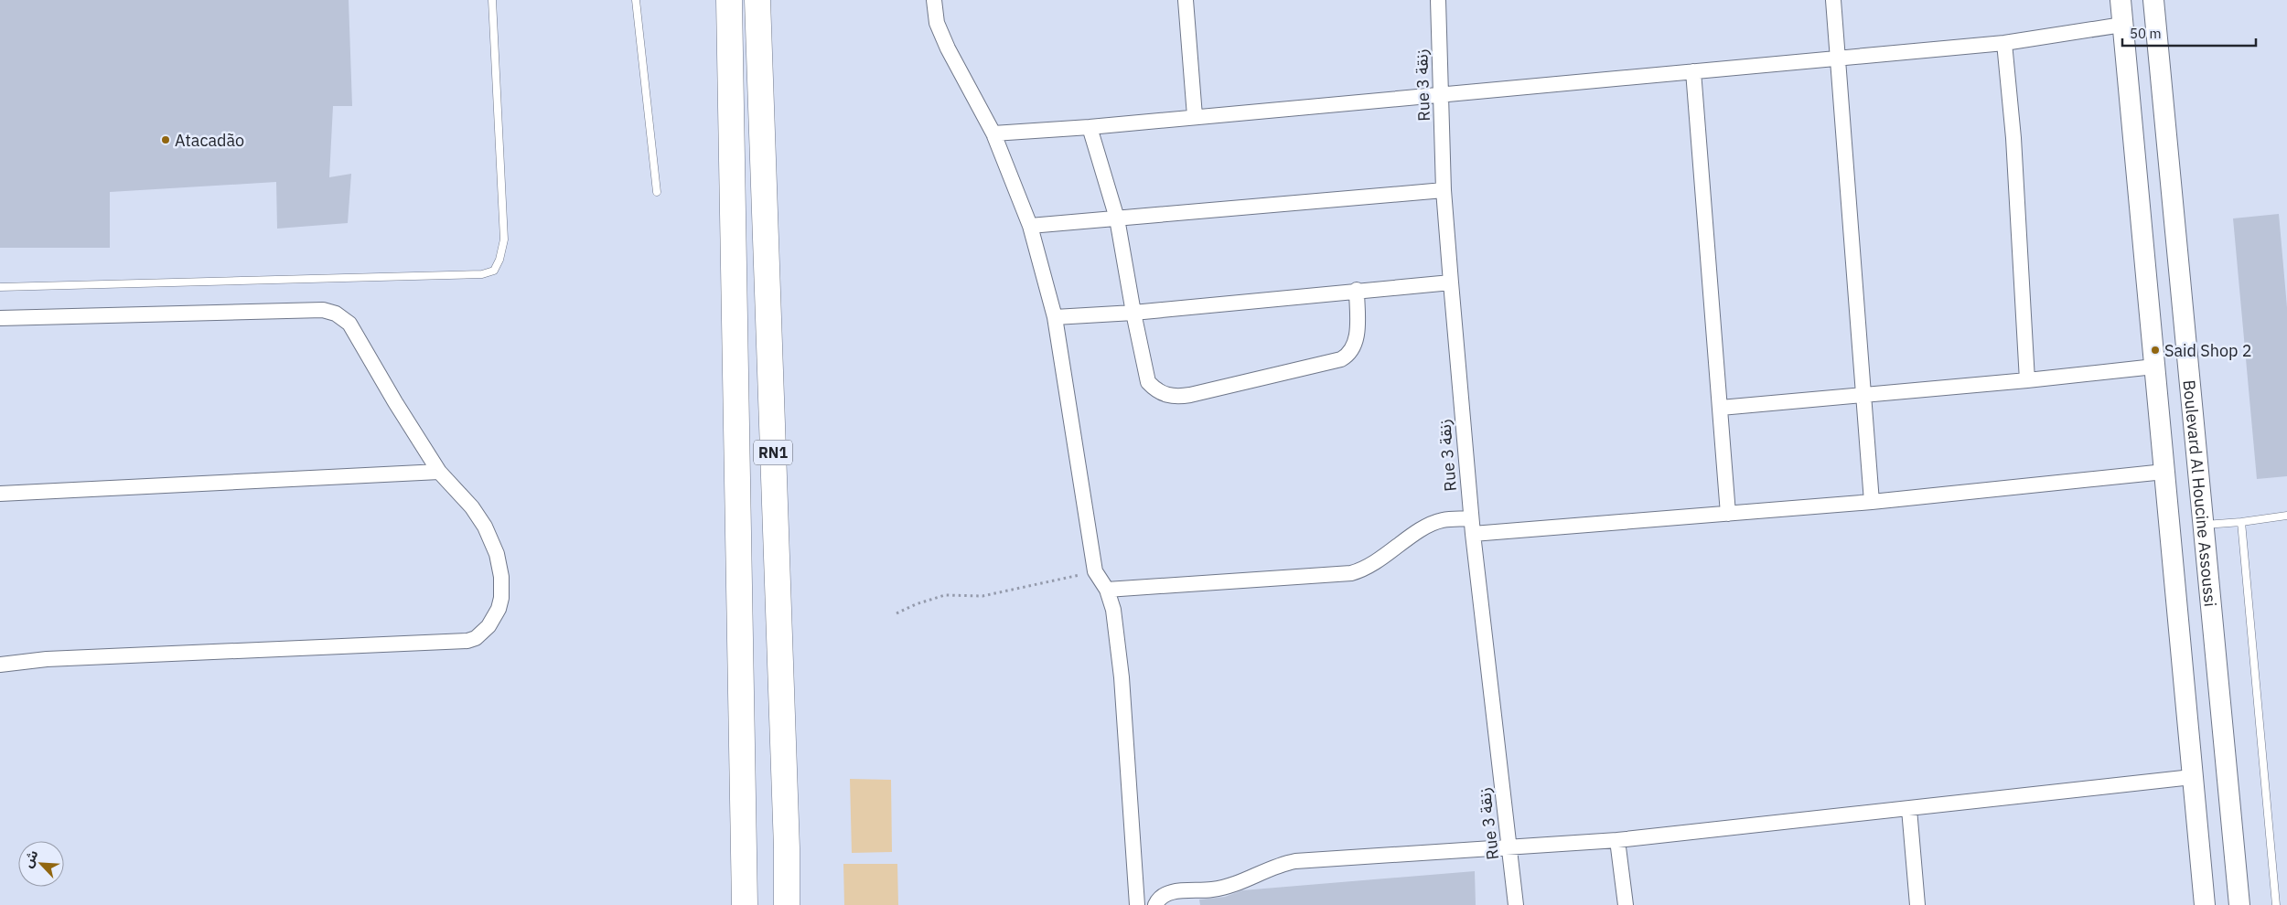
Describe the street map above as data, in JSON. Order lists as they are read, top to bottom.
{
  "streets": {
    "highway": ["RN1"],
    "street": ["Rue 3 زنقة", "Boulevard Al Houcine Assoussi"]
  },
  "places": ["Atacadão", "Said Shop 2"],
  "scale_bar": "50 m",
  "north": "top left"
}
